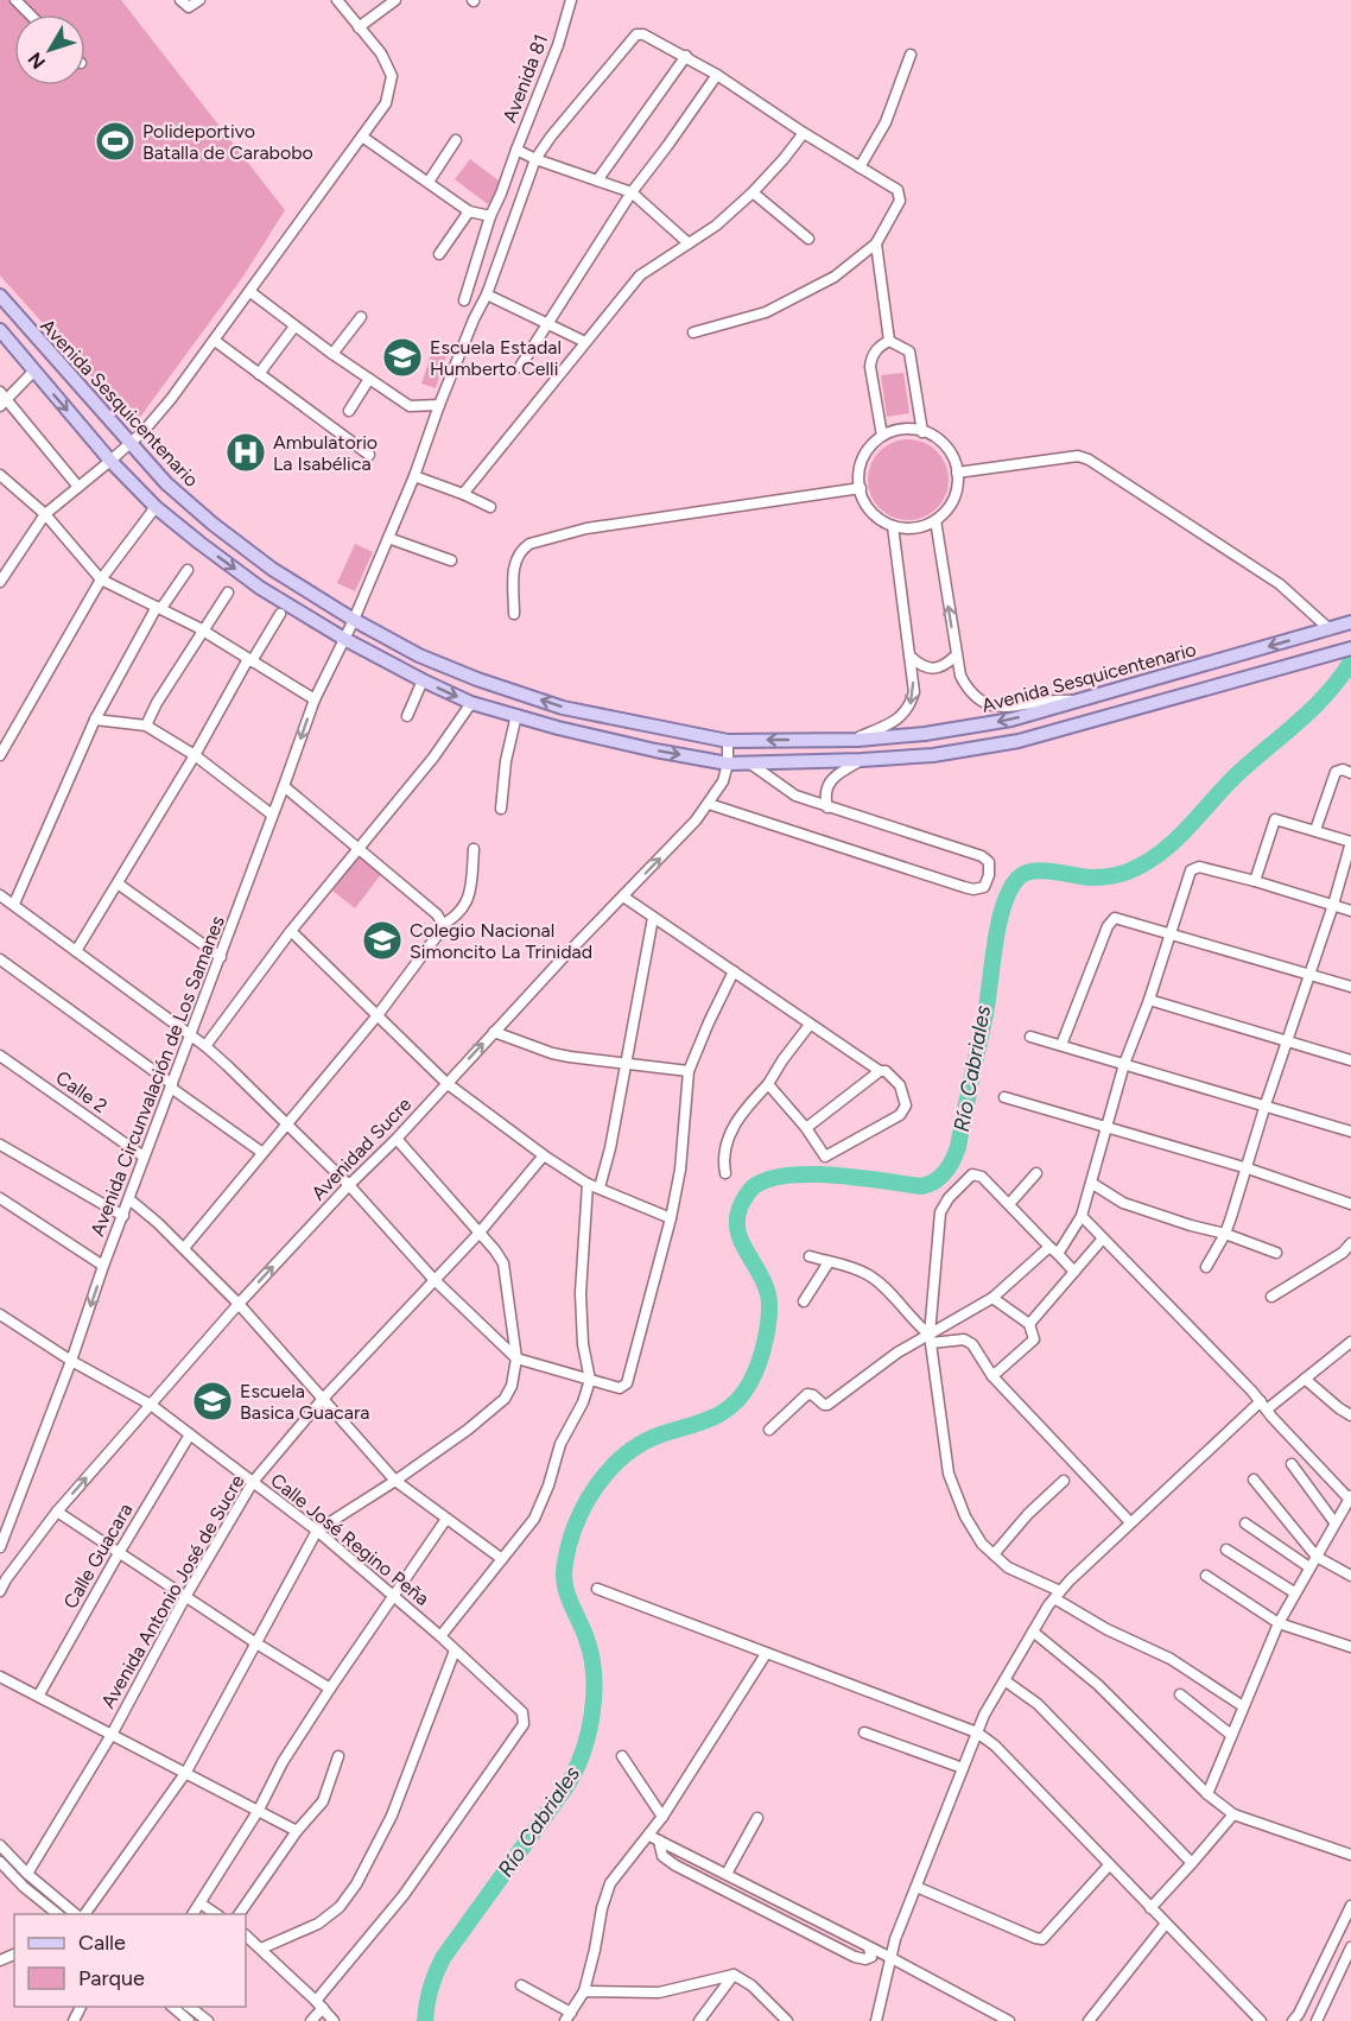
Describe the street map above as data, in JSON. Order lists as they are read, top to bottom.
{
  "streets": {
    "main road": ["Avenida Sesquicentenario"],
    "street": [
      "Avenida 81",
      "Avenida Circunvalación de Los Samanes",
      "Calle 2",
      "Avenidad Sucre",
      "Calle José Regino Peña",
      "Calle Guacara",
      "Avenida Antonio José de Sucre"
    ]
  },
  "crossings": [
    ["Avenida 81", "Avenida Circunvalación de Los Samanes"],
    ["Avenida Sesquicentenario", "Avenida Circunvalación de Los Samanes"],
    ["Avenida Sesquicentenario", "Avenidad Sucre"],
    ["Avenida Circunvalación de Los Samanes", "Calle 2"],
    ["Avenida Circunvalación de Los Samanes", "Calle José Regino Peña"],
    ["Avenidad Sucre", "Calle José Regino Peña"],
    ["Calle José Regino Peña", "Calle Guacara"],
    ["Calle José Regino Peña", "Avenida Antonio José de Sucre"]
  ],
  "water": ["Río Cabriales"],
  "places": {
    "sports": ["Polideportivo Batalla de Carabobo"],
    "school or university": ["Escuela Estadal Humberto Celli", "Colegio Nacional Simoncito La Trinidad", "Escuela Basica Guacara"],
    "hospital": ["Ambulatorio La Isabélica"]
  },
  "legend": ["Calle", "Parque"],
  "north": "bottom left"
}
